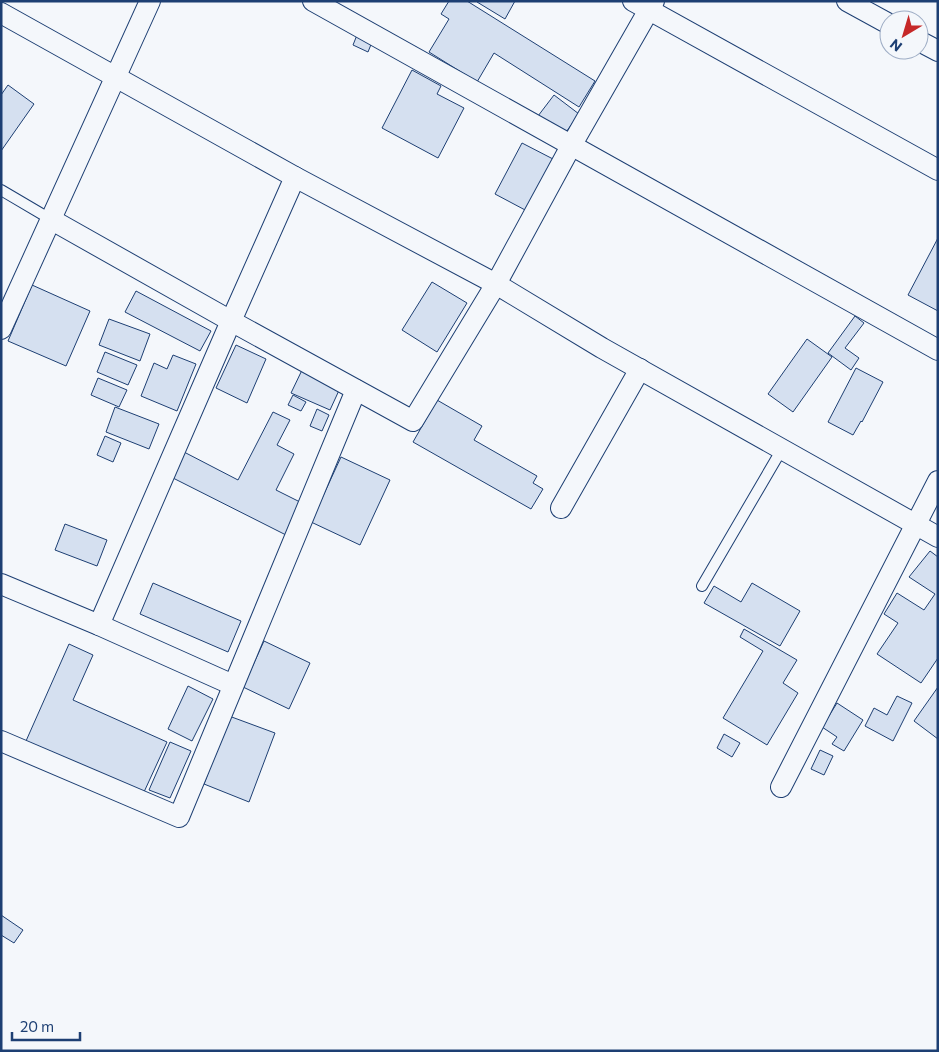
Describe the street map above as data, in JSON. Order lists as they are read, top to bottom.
{
  "scale_bar": "20 m",
  "north": "bottom left"
}
